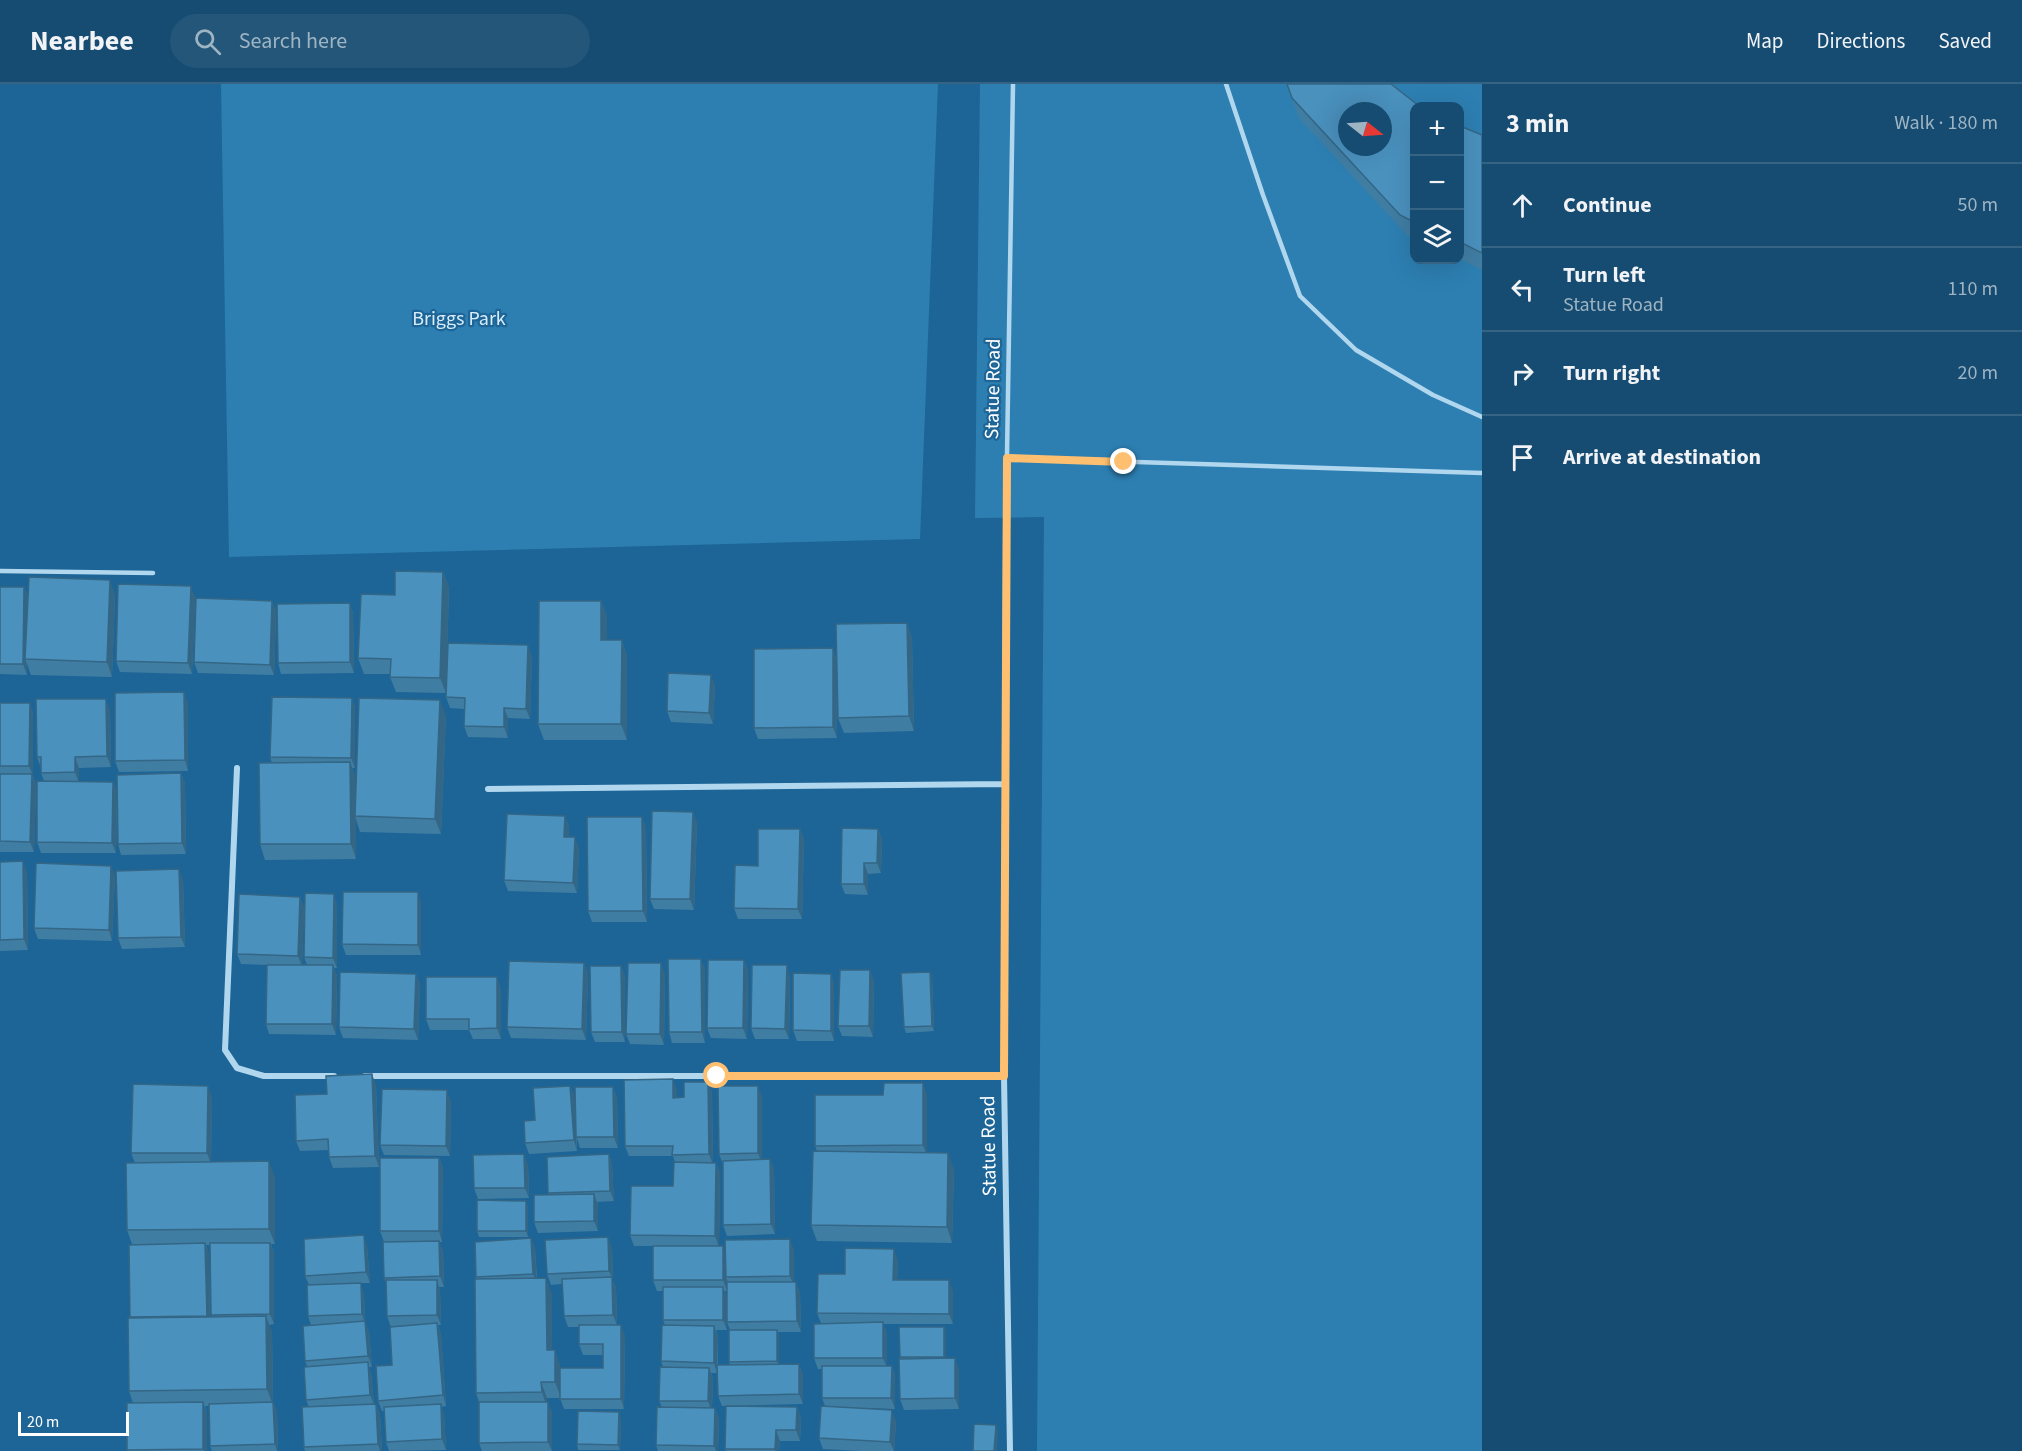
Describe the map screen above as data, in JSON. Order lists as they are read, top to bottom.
{
  "streets": {
    "street": ["Statue Road"]
  },
  "parks": ["Briggs Park"],
  "scale_bar": "20 m",
  "north": "right",
  "page": {
    "header": "Nearbee",
    "search": "Search here",
    "nav": ["Map", "Directions", "Saved"],
    "heading": ["3 min", "Walk · 180 m"],
    "map_buttons": ["+", "−"],
    "list": [
      ["Continue", "50 m"],
      ["Turn left", "Statue Road", "110 m"],
      ["Turn right", "20 m"],
      "Arrive at destination"
    ],
    "scale": "20 m"
  }
}
